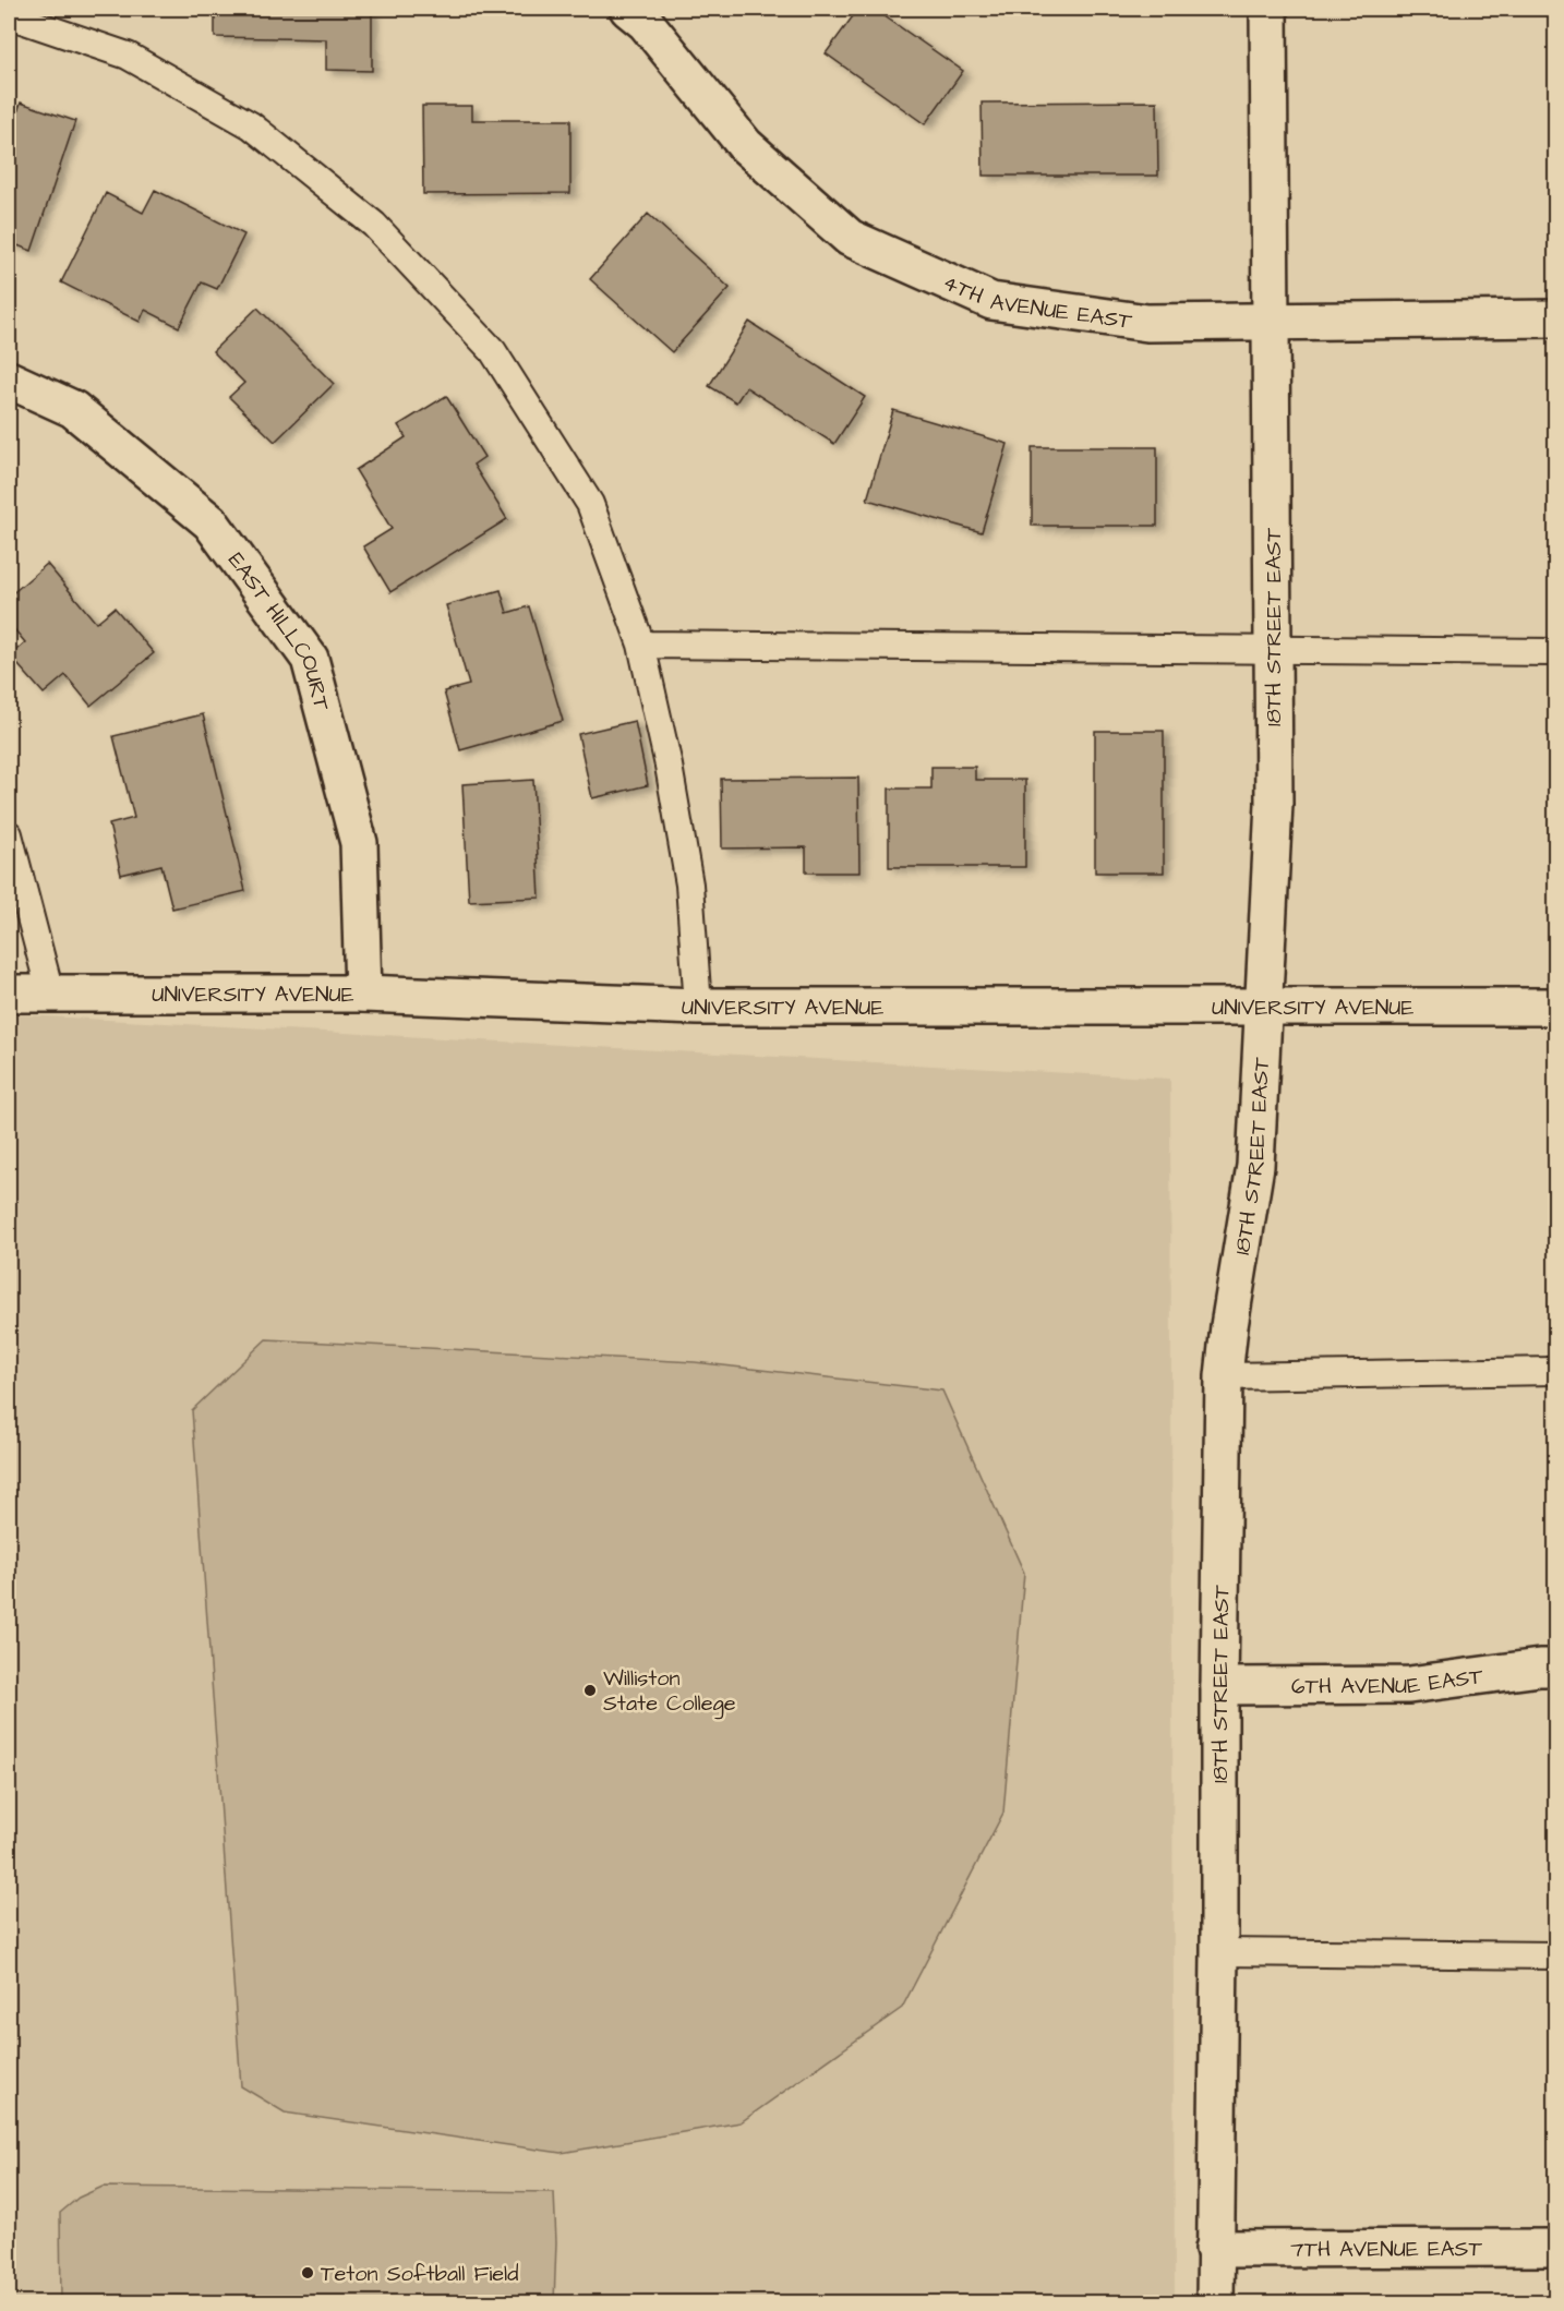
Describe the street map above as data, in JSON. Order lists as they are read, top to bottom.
{
  "streets": {
    "street": [
      "4TH AVENUE EAST",
      "18TH STREET EAST",
      "EAST HILLCOURT",
      "UNIVERSITY AVENUE",
      "6TH AVENUE EAST",
      "7TH AVENUE EAST"
    ]
  },
  "crossings": [
    ["4TH AVENUE EAST", "18TH STREET EAST"],
    ["18TH STREET EAST", "UNIVERSITY AVENUE"],
    ["18TH STREET EAST", "6TH AVENUE EAST"],
    ["18TH STREET EAST", "7TH AVENUE EAST"],
    ["EAST HILLCOURT", "UNIVERSITY AVENUE"]
  ],
  "places": ["Williston State College", "Teton Softball Field"]
}
